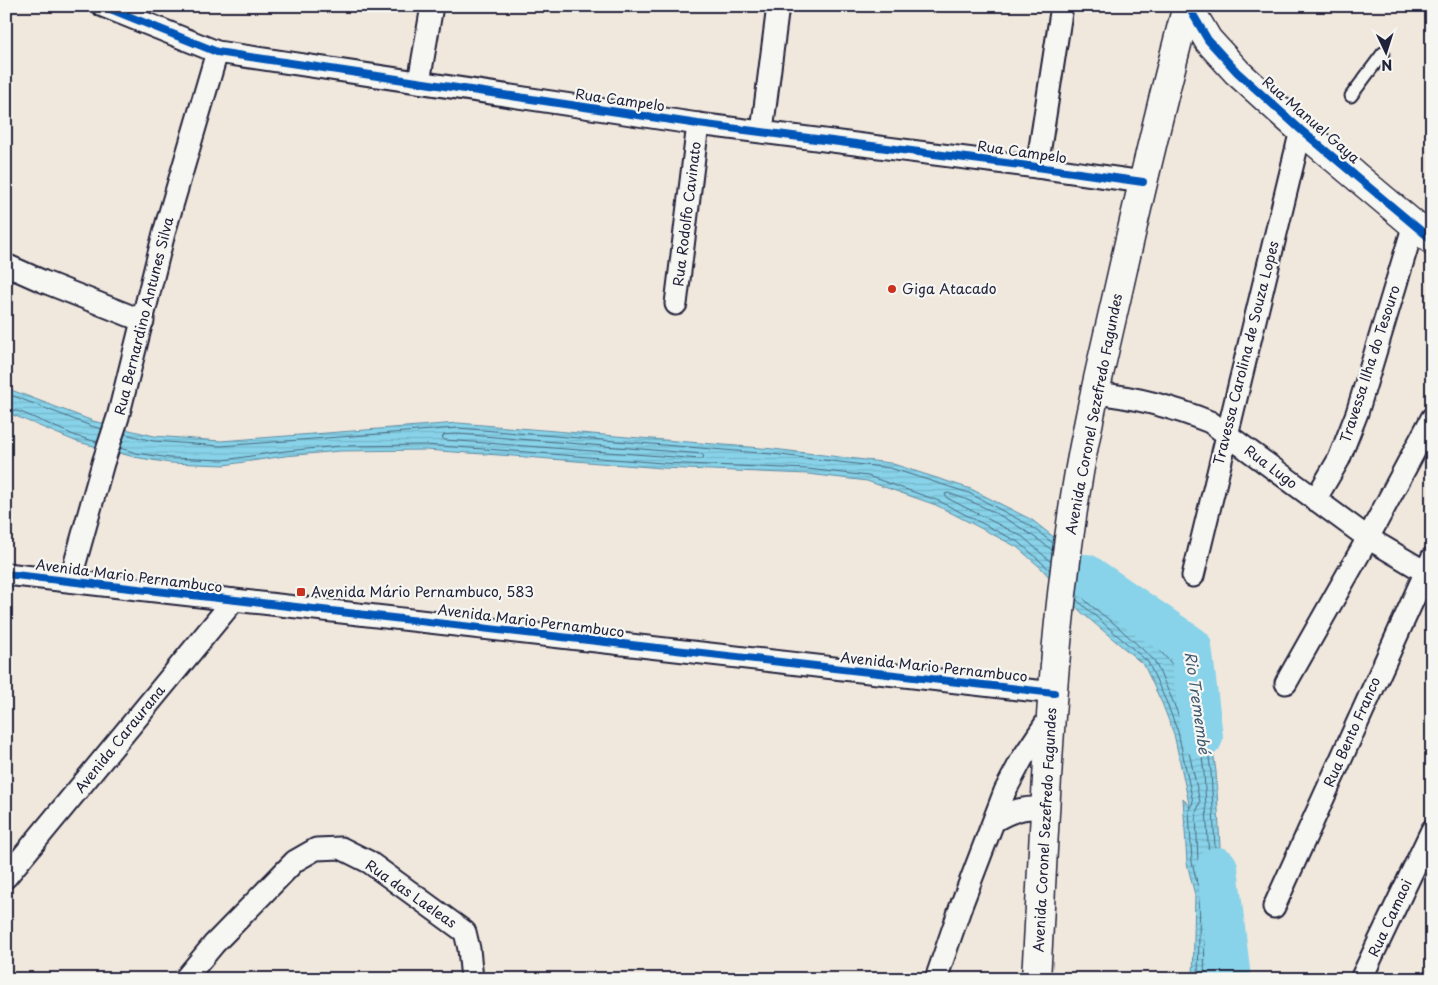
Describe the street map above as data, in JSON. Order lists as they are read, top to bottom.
{
  "streets": {
    "main road": ["Rua Manuel Gaya", "Avenida Coronel Sezefredo Fagundes"],
    "street": [
      "Rua Campelo",
      "Rua Rodolfo Cavinato",
      "Rua Bernardino Antunes Silva",
      "Travessa Carolina de Souza Lopes",
      "Travessa Ilha do Tesouro",
      "Rua Lugo",
      "Avenida Mario Pernambuco",
      "Rua Bento Franco",
      "Avenida Caraurana",
      "Rua das Laeleas",
      "Rua Camaoi"
    ]
  },
  "crossings": [
    ["Rua Campelo", "Rua Rodolfo Cavinato"],
    ["Rua Campelo", "Rua Bernardino Antunes Silva"],
    ["Rua Campelo", "Avenida Coronel Sezefredo Fagundes"],
    ["Rua Manuel Gaya", "Travessa Carolina de Souza Lopes"],
    ["Rua Manuel Gaya", "Travessa Ilha do Tesouro"],
    ["Rua Manuel Gaya", "Avenida Coronel Sezefredo Fagundes"],
    ["Rua Bernardino Antunes Silva", "Avenida Mario Pernambuco"],
    ["Travessa Carolina de Souza Lopes", "Rua Lugo"],
    ["Travessa Ilha do Tesouro", "Rua Lugo"],
    ["Avenida Coronel Sezefredo Fagundes", "Rua Lugo"],
    ["Avenida Coronel Sezefredo Fagundes", "Avenida Mario Pernambuco"],
    ["Rua Lugo", "Rua Bento Franco"],
    ["Avenida Mario Pernambuco", "Avenida Caraurana"]
  ],
  "water": ["Rio Tremembé"],
  "places": {
    "other": ["Giga Atacado"],
    "transit": ["Avenida Mário Pernambuco, 583"]
  },
  "north": "bottom"
}
